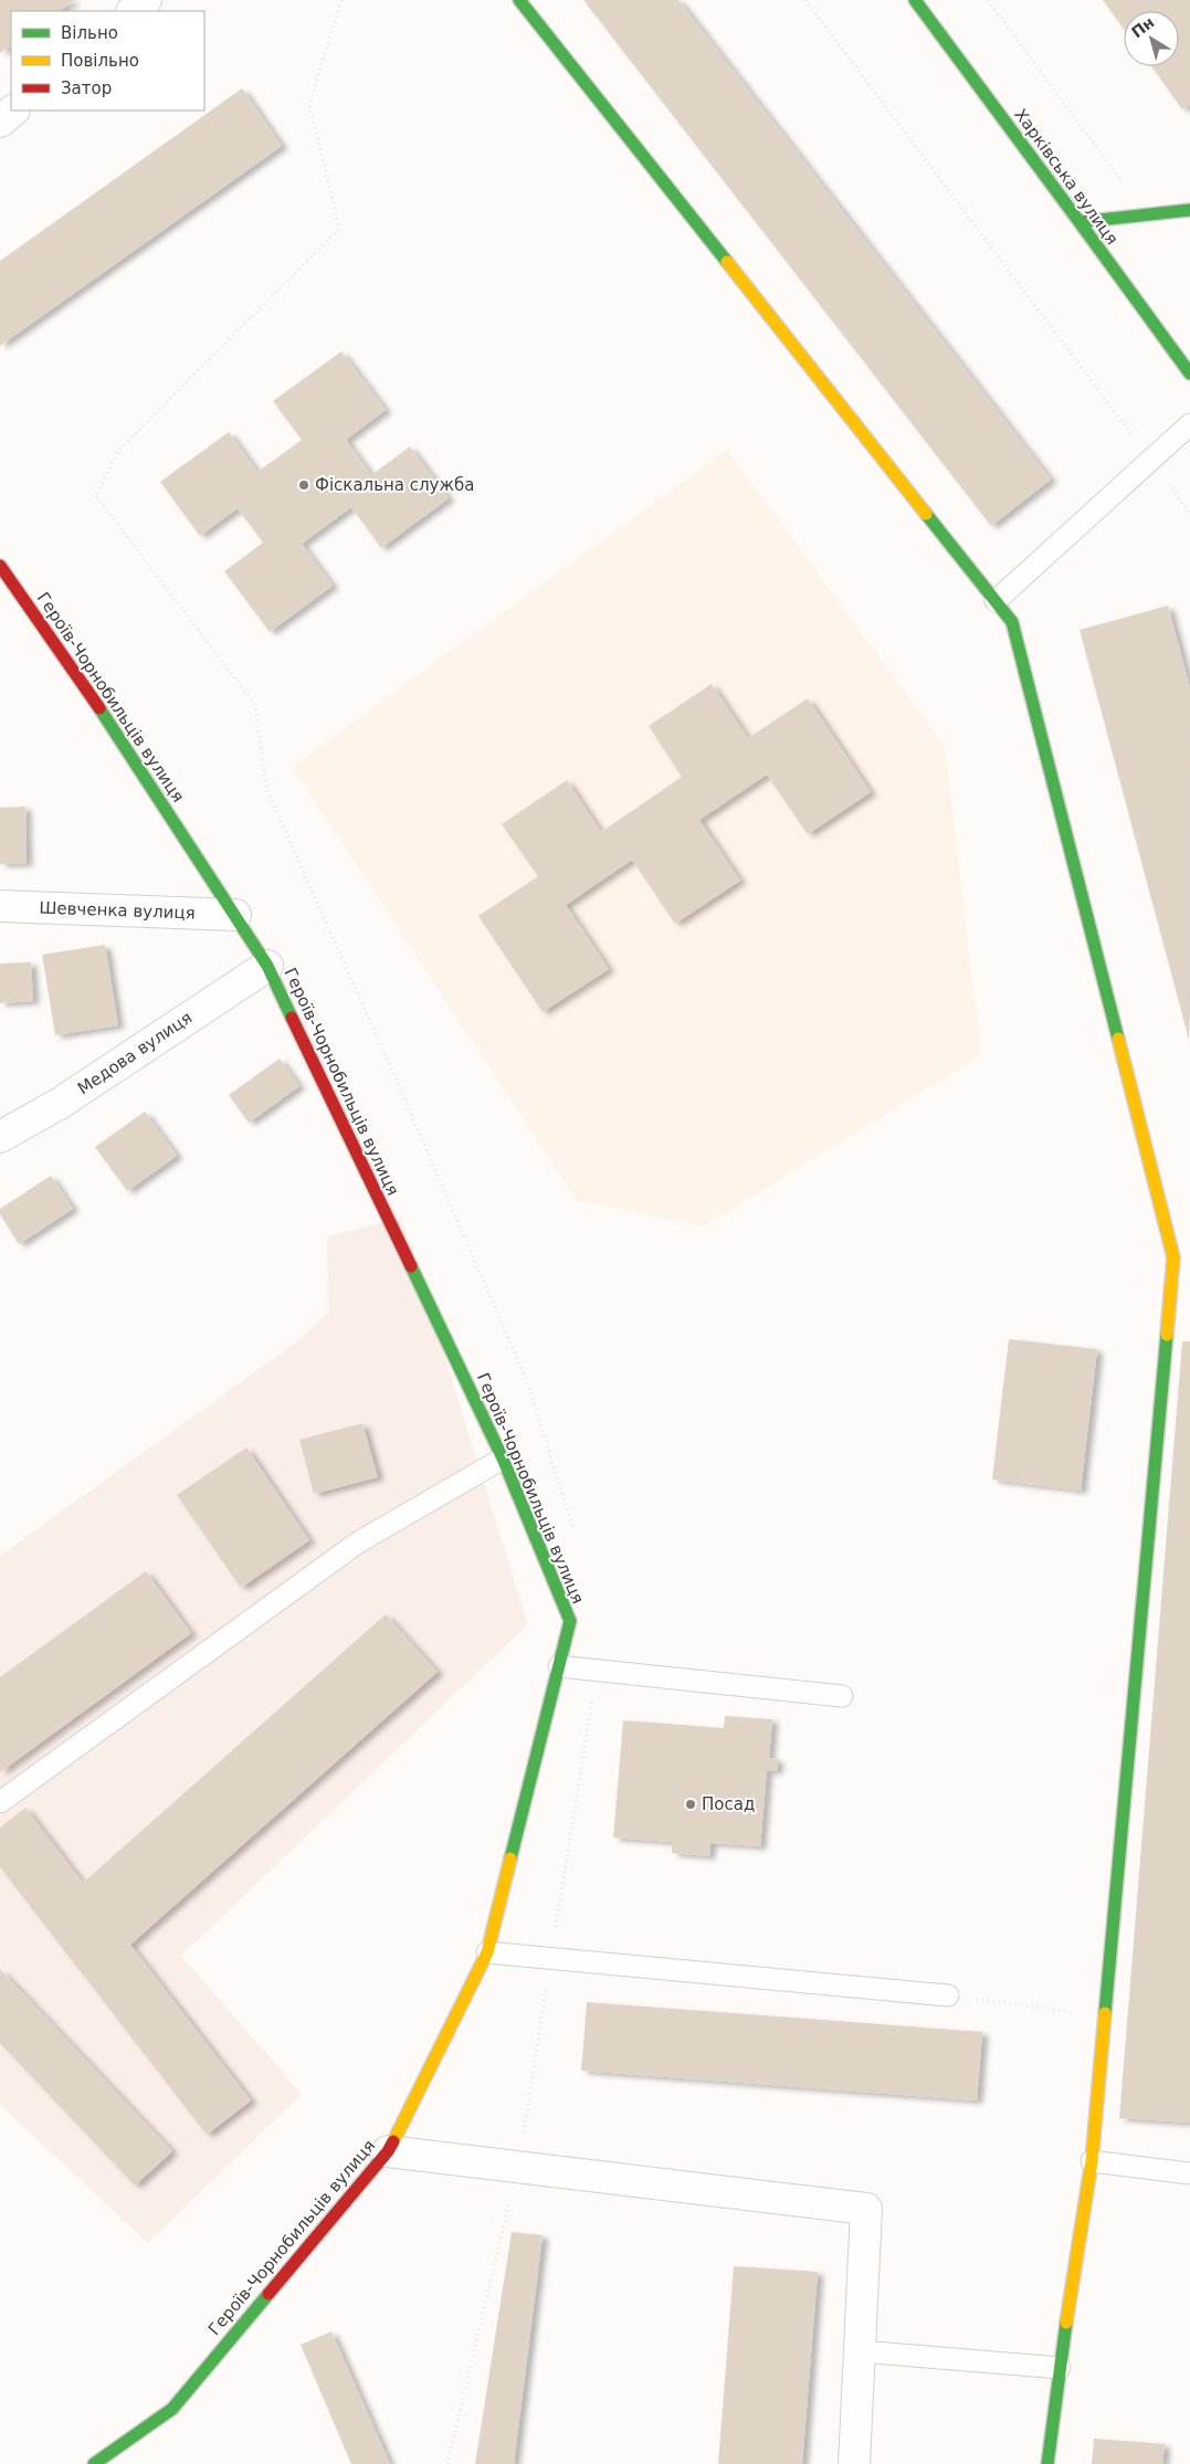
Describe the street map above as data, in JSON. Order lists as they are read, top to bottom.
{
  "streets": {
    "street": [
      "Харківська вулиця",
      "Героїв-Чорнобильців вулиця",
      "Шевченка вулиця",
      "Медова вулиця"
    ]
  },
  "crossings": [
    ["Героїв-Чорнобильців вулиця", "Шевченка вулиця"],
    ["Героїв-Чорнобильців вулиця", "Медова вулиця"]
  ],
  "places": ["Фіскальна служба", "Посад"],
  "legend": ["Вільно", "Повільно", "Затор"],
  "north": "top left"
}
